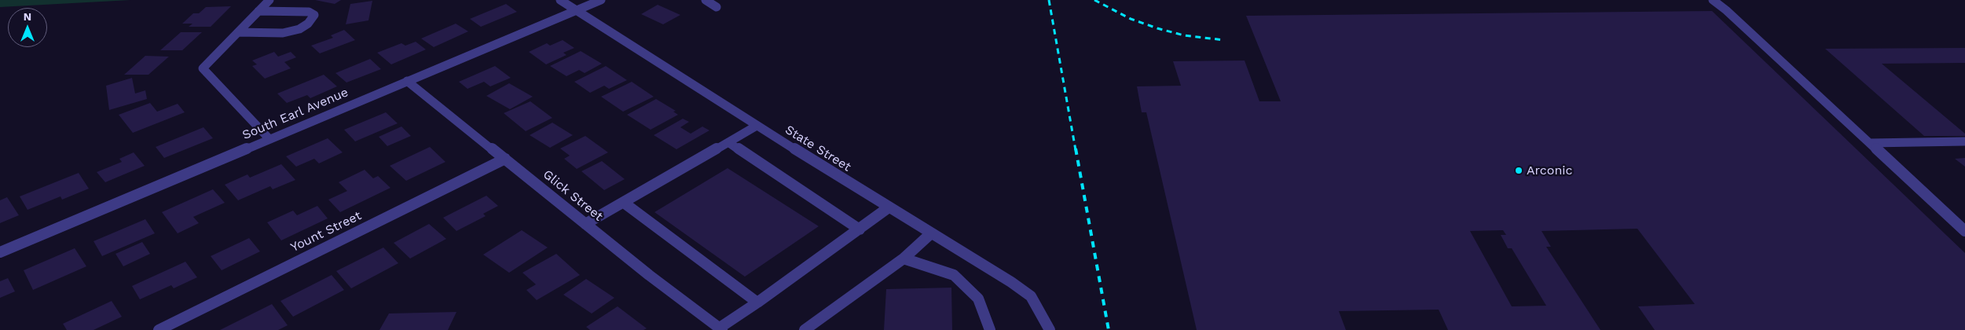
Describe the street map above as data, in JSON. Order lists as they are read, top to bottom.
{
  "streets": {
    "street": [
      "South Earl Avenue",
      "State Street",
      "Glick Street",
      "Yount Street"
    ]
  },
  "crossings": [
    ["South Earl Avenue", "State Street"],
    ["South Earl Avenue", "Glick Street"],
    ["Glick Street", "Yount Street"]
  ],
  "places": ["Arconic"],
  "north": "top"
}
